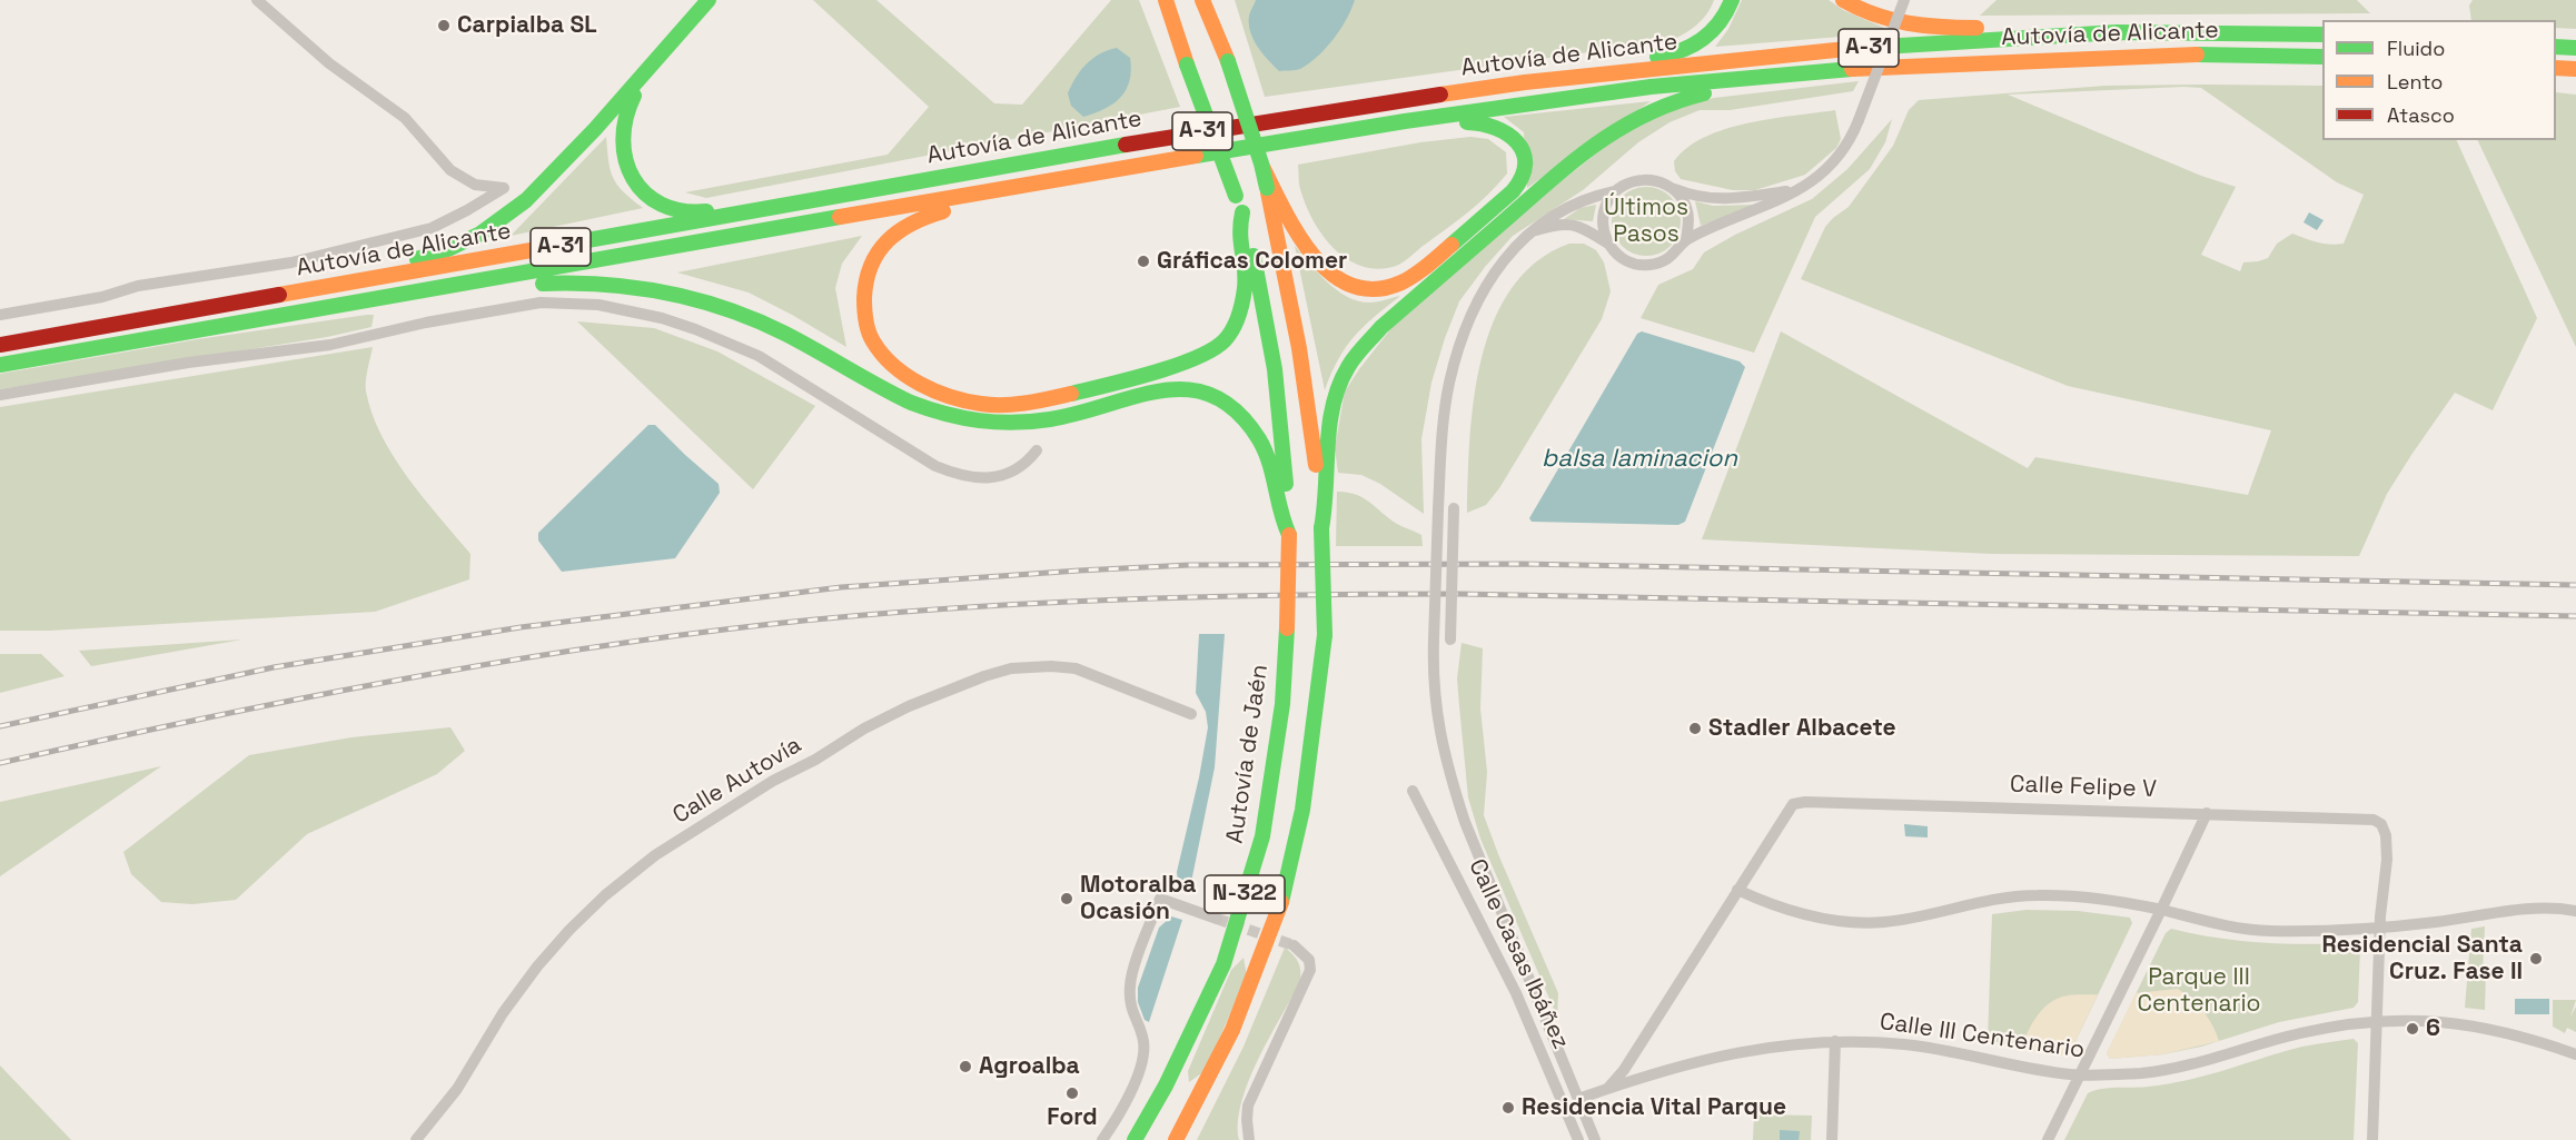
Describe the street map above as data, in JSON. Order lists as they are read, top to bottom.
{
  "streets": {
    "highway": [
      "Autovía de Alicante",
      "A-31",
      "Autovía de Jaén",
      "N-322"
    ],
    "street": [
      "Calle Autovía",
      "Calle Felipe V",
      "Calle Casas Ibáñez",
      "Calle III Centenario"
    ]
  },
  "crossings": [
    ["Autovía de Jaén", "N-322"],
    ["Calle Casas Ibáñez", "Calle III Centenario"]
  ],
  "water": ["balsa laminacion"],
  "parks": ["Últimos Pasos", "Parque III Centenario"],
  "places": [
    "Carpialba SL",
    "Gráficas Colomer",
    "Stadler Albacete",
    "Motoralba Ocasión",
    "Residencial Santa Cruz. Fase II",
    "6",
    "Agroalba",
    "Ford",
    "Residencia Vital Parque"
  ],
  "legend": ["Fluido", "Lento", "Atasco"]
}
